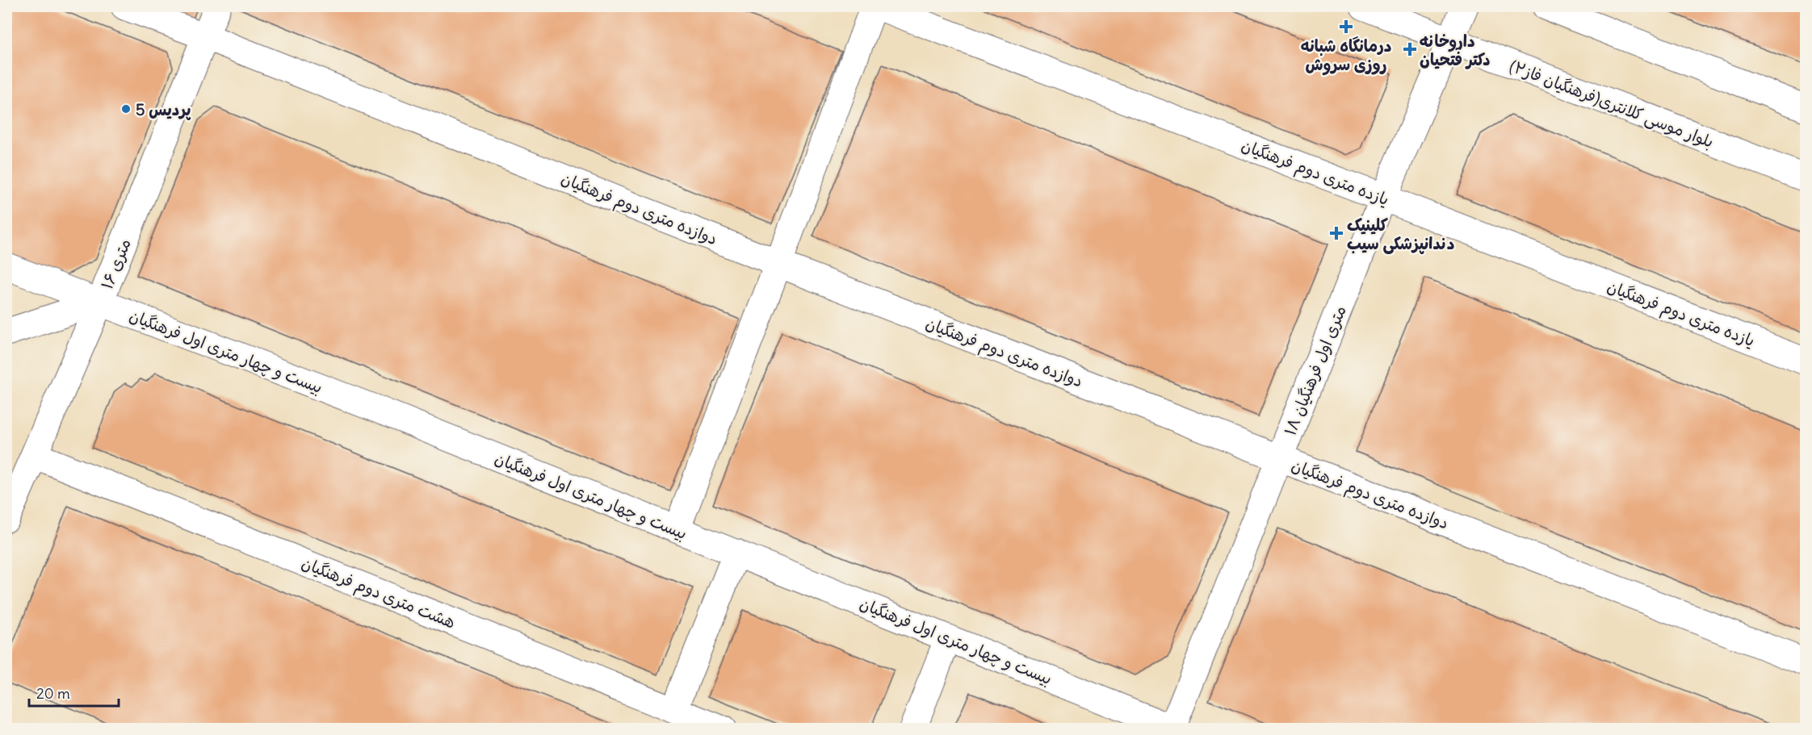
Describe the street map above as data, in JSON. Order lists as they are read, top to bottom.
{
  "streets": {
    "street": [
      "بلوار موسی کلانتری(فرهنگیان فاز۲)",
      "یازده متری دوم فرهنگیان",
      "دوازده متری دوم فرهنگیان",
      "۱۶ متری",
      "بیست و چهار متری اول فرهنگیان",
      "۱۸ متری اول فرهنگیان",
      "هشت متری دوم فرهنگیان"
    ]
  },
  "crossings": [
    ["بلوار موسی کلانتری(فرهنگیان فاز۲)", "۱۸ متری اول فرهنگیان"],
    ["یازده متری دوم فرهنگیان", "۱۸ متری اول فرهنگیان"],
    ["دوازده متری دوم فرهنگیان", "۱۶ متری"],
    ["دوازده متری دوم فرهنگیان", "۱۸ متری اول فرهنگیان"],
    ["۱۶ متری", "بیست و چهار متری اول فرهنگیان"],
    ["۱۶ متری", "هشت متری دوم فرهنگیان"],
    ["بیست و چهار متری اول فرهنگیان", "۱۸ متری اول فرهنگیان"]
  ],
  "places": {
    "health": ["درمانگاه شبانه روزی سروش", "داروخانه دکتر فتحیان", "کلینیک دندانپزشکی سیب"],
    "other": ["پردیس 5"]
  },
  "scale_bar": "20 m"
}
